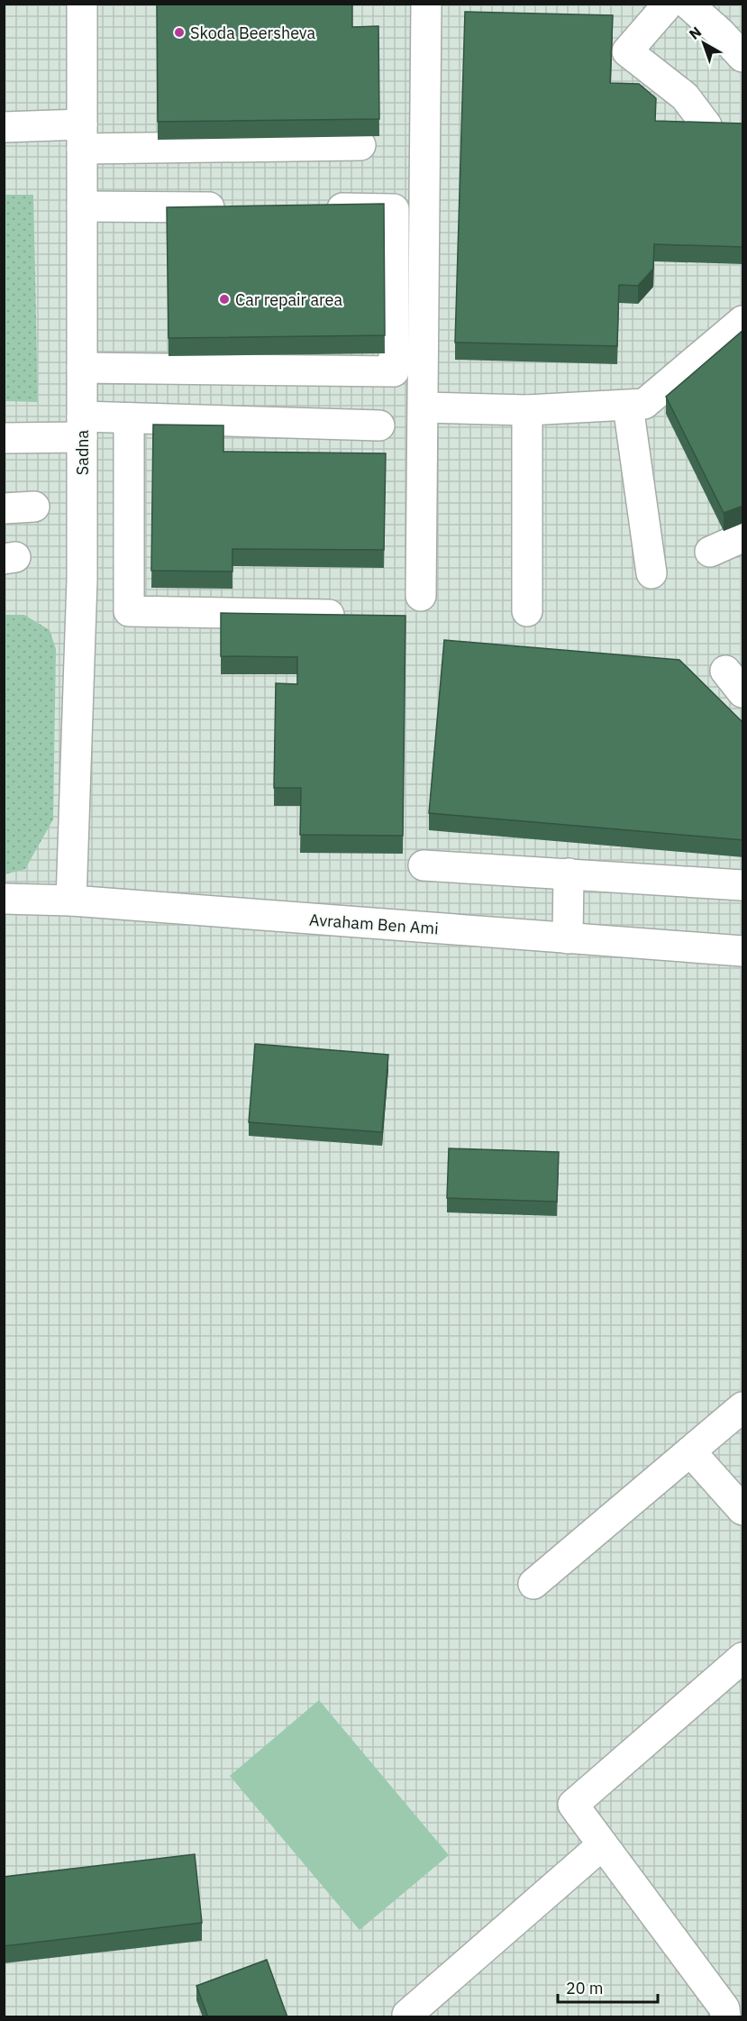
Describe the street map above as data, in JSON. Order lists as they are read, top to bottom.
{
  "streets": {
    "street": ["Sadna", "Avraham Ben Ami"]
  },
  "crossings": [
    ["Sadna", "Avraham Ben Ami"]
  ],
  "places": ["Skoda Beersheva", "Car repair area"],
  "scale_bar": "20 m",
  "north": "top left"
}
